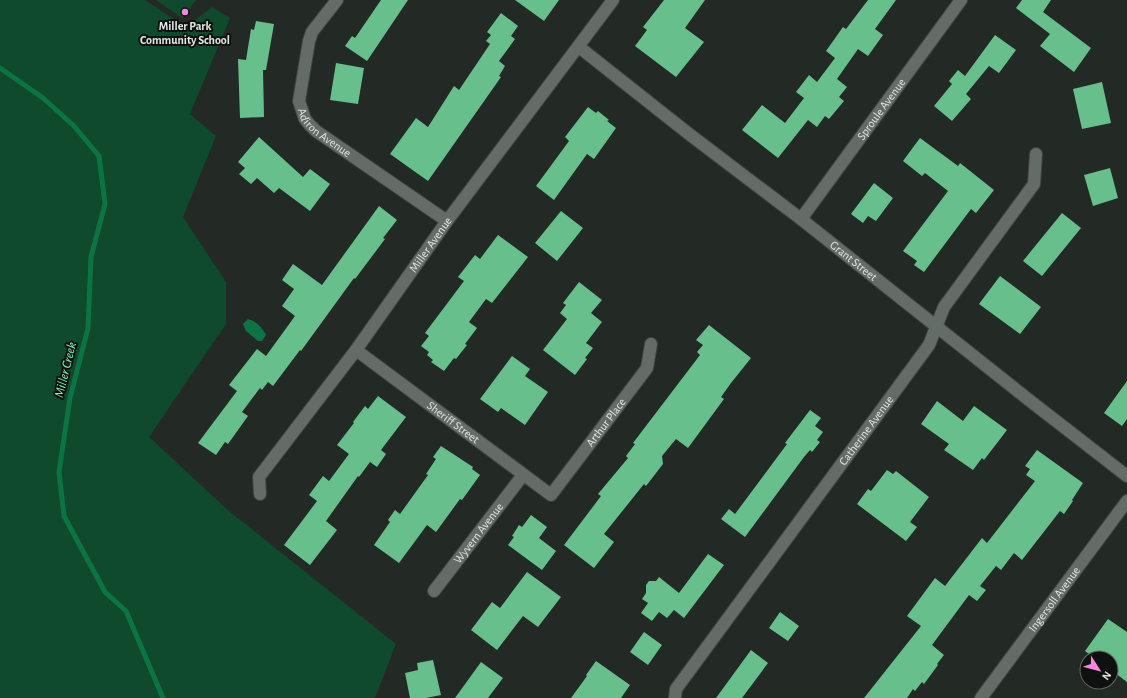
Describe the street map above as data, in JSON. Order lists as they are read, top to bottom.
{
  "streets": {
    "street": [
      "Sproule Avenue",
      "Adiron Avenue",
      "Miller Avenue",
      "Grant Street",
      "Arthur Place",
      "Sheriff Street",
      "Catherine Avenue",
      "Wyvern Avenue",
      "Ingersoll Avenue"
    ]
  },
  "crossings": [
    ["Sproule Avenue", "Grant Street"],
    ["Adiron Avenue", "Miller Avenue"],
    ["Miller Avenue", "Grant Street"],
    ["Miller Avenue", "Sheriff Street"],
    ["Grant Street", "Catherine Avenue"],
    ["Arthur Place", "Sheriff Street"],
    ["Sheriff Street", "Wyvern Avenue"]
  ],
  "water": ["Miller Creek"],
  "places": ["Miller Park Community School"],
  "north": "bottom right"
}
